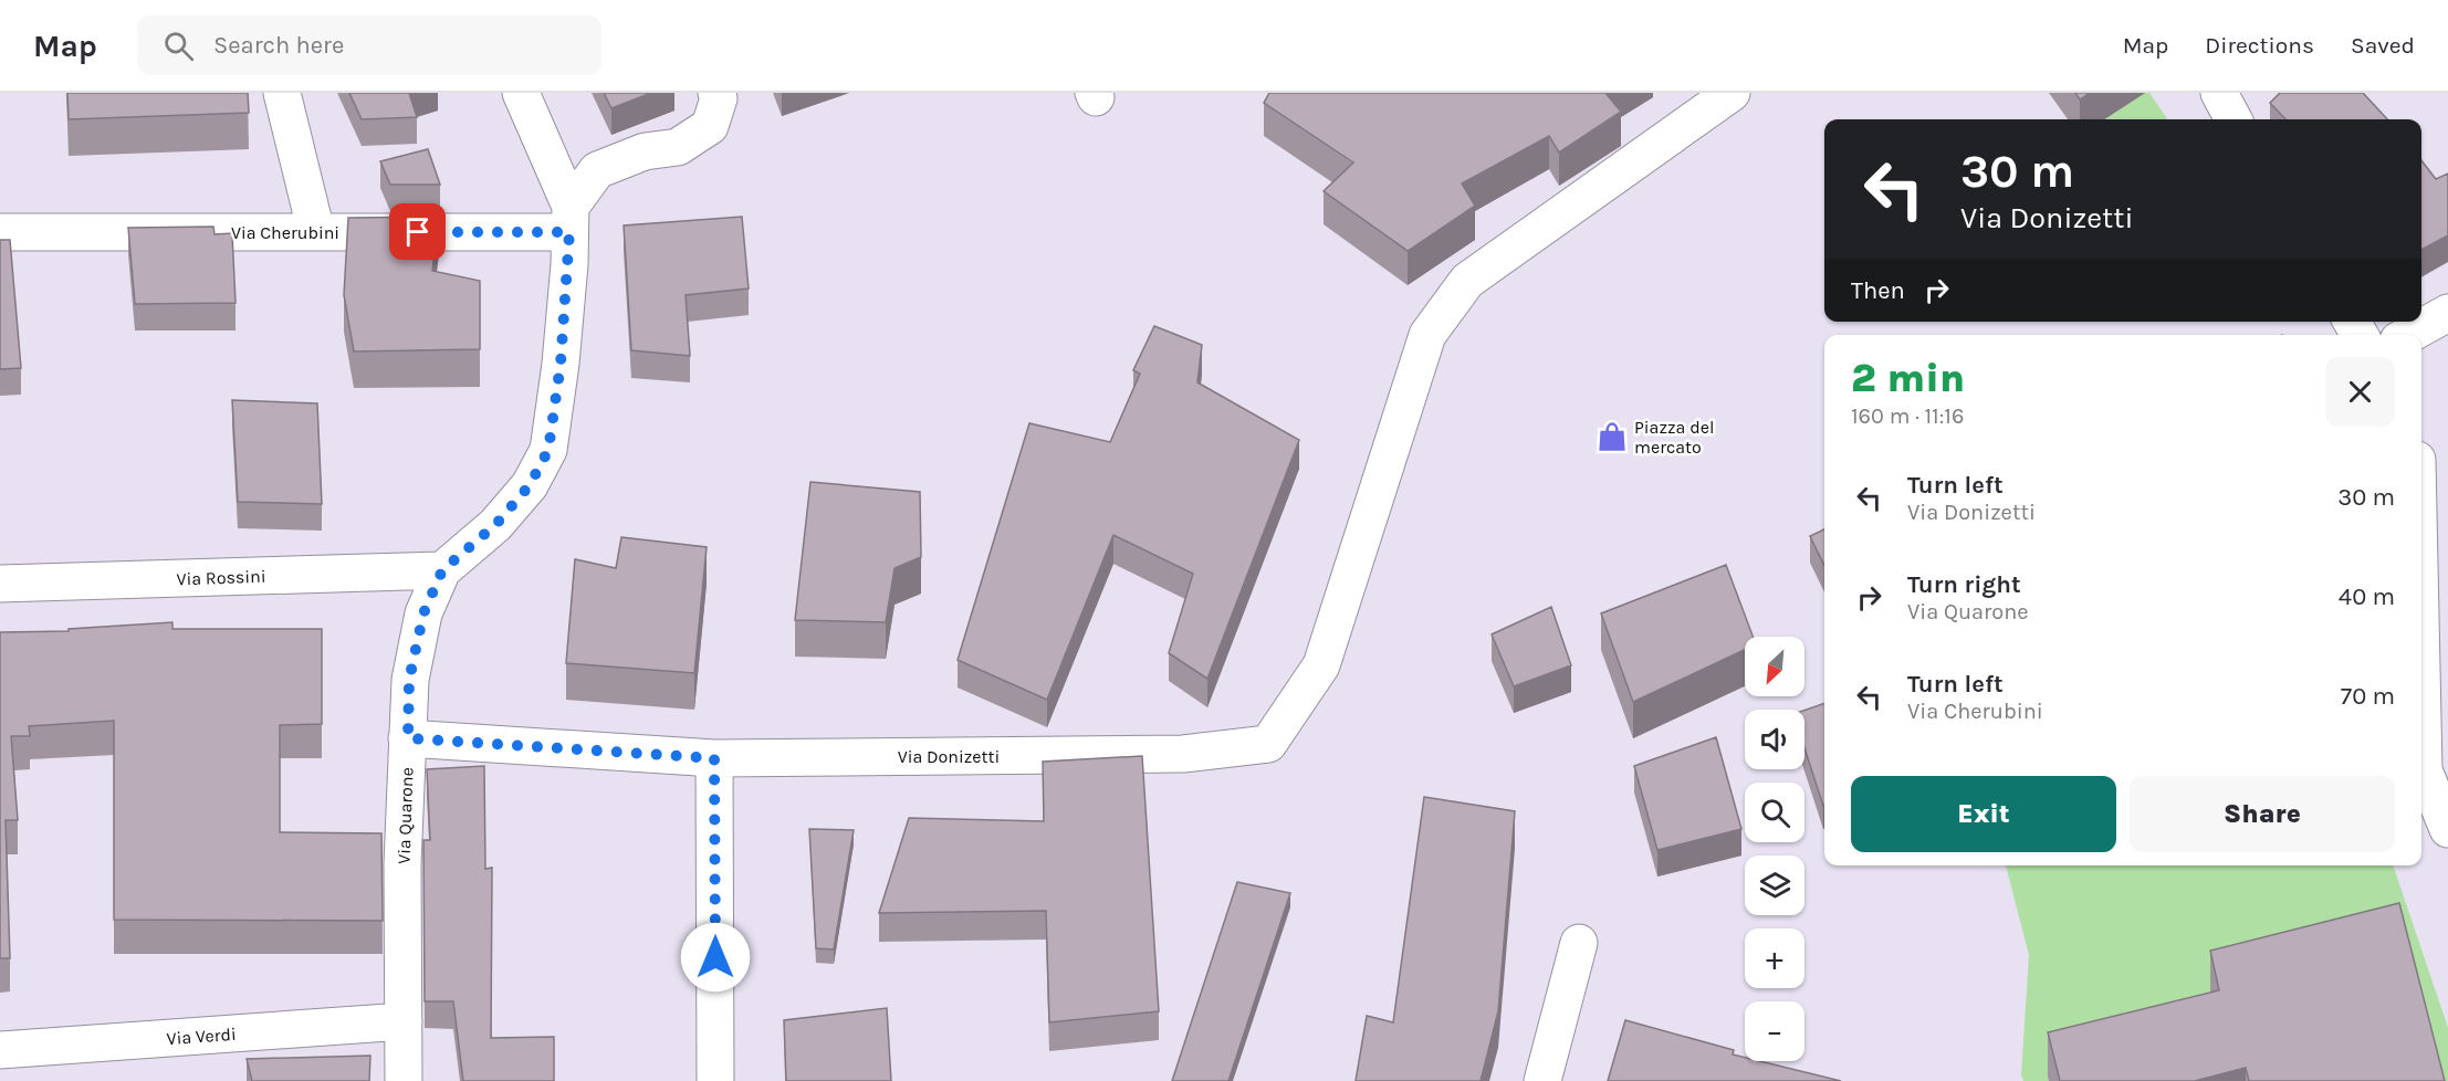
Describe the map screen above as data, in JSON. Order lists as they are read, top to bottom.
{
  "streets": {
    "street": [
      "Via Cherubini",
      "Via Rossini",
      "Via Donizetti",
      "Via Quarone",
      "Via Verdi"
    ]
  },
  "crossings": [
    ["Via Cherubini", "Via Quarone"],
    ["Via Rossini", "Via Quarone"],
    ["Via Donizetti", "Via Quarone"],
    ["Via Quarone", "Via Verdi"]
  ],
  "places": {
    "shop": ["Piazza del mercato"]
  },
  "north": "bottom left",
  "page": {
    "header": "Map",
    "search": "Search here",
    "nav": ["Map", "Directions", "Saved"],
    "turn": ["30 m", "Via Donizetti"],
    "then": "Then",
    "heading": ["2 min", "160 m · 11:16"],
    "list": [
      {
        "name": "Turn left",
        "note": "Via Donizetti",
        "value": "30 m"
      },
      {
        "name": "Turn right",
        "note": "Via Quarone",
        "value": "40 m"
      },
      {
        "name": "Turn left",
        "note": "Via Cherubini",
        "value": "70 m"
      }
    ],
    "map_buttons": ["+", "−"],
    "buttons": ["Exit", "Share"]
  }
}
